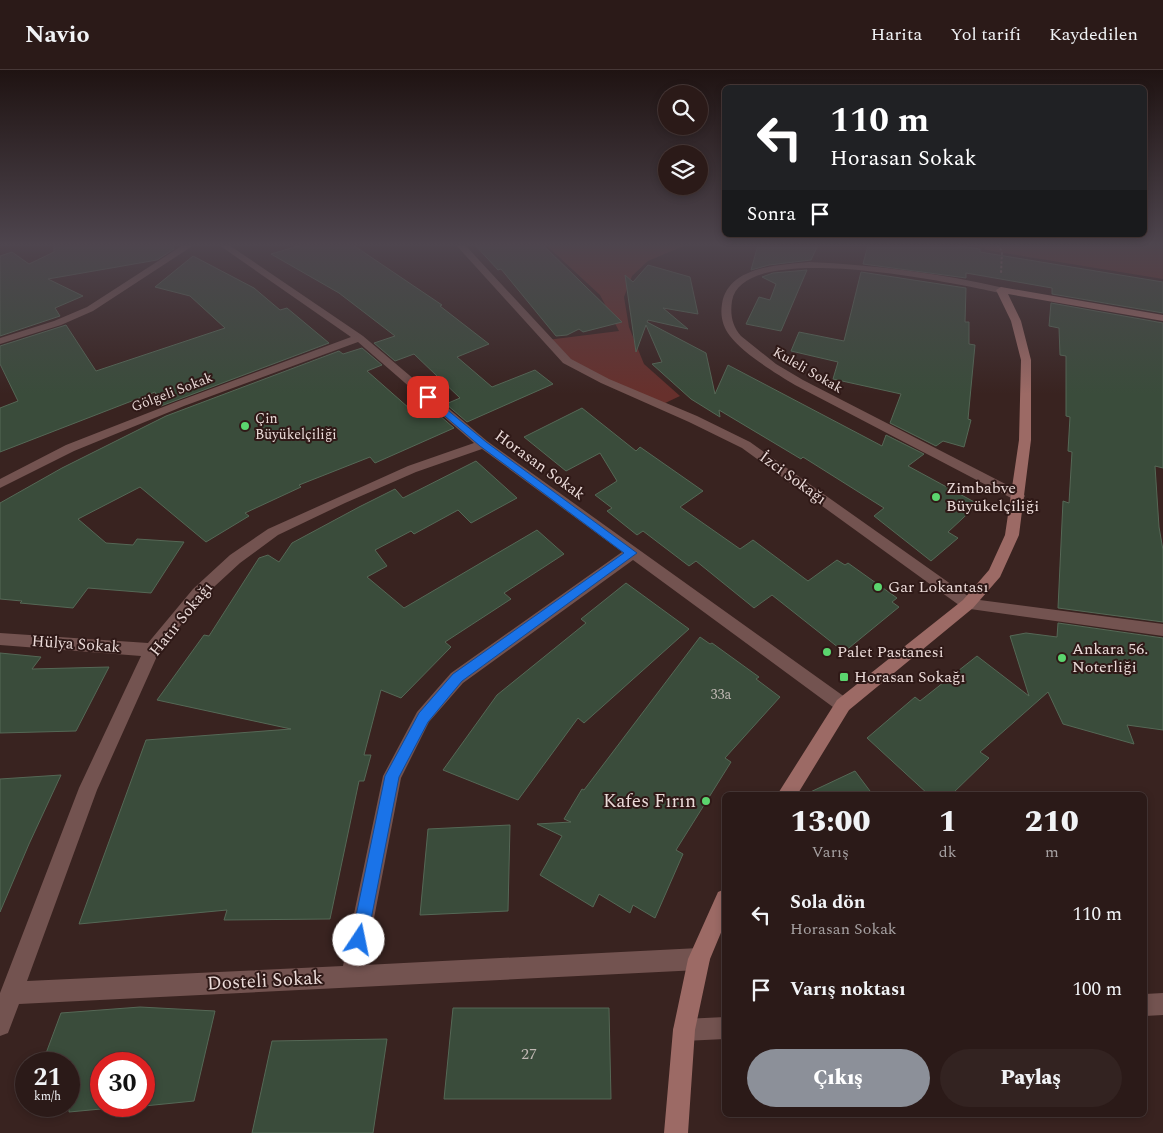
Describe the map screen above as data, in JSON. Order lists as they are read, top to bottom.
{
  "streets": {
    "street": [
      "Kuleli Sokak",
      "Gölgeli Sokak",
      "Horasan Sokak",
      "İzci Sokağı",
      "Hatır Sokağı",
      "Hülya Sokak",
      "Dosteli Sokak"
    ]
  },
  "crossings": [
    ["Gölgeli Sokak", "Horasan Sokak"],
    ["Horasan Sokak", "Hatır Sokağı"],
    ["Hatır Sokağı", "Hülya Sokak"],
    ["Hatır Sokağı", "Dosteli Sokak"]
  ],
  "places": {
    "other": [
      "Çin Büyükelçiliği",
      "Zimbabve Büyükelçiliği",
      "Gar Lokantası",
      "Palet Pastanesi",
      "Ankara 56. Noterliği",
      "Kafes Fırın"
    ],
    "transit": ["Horasan Sokağı"]
  },
  "house_numbers": ["33a", "27"],
  "page": {
    "header": "Navio",
    "nav": ["Harita", "Yol tarifi", "Kaydedilen"],
    "turn": ["110 m", "Horasan Sokak"],
    "then": "Sonra",
    "eta": [
      "13:00",
      "Varış",
      "1",
      "dk",
      "210",
      "m"
    ],
    "list": [
      {
        "name": "Sola dön",
        "note": "Horasan Sokak",
        "value": "110 m"
      },
      {
        "name": "Varış noktası",
        "value": "100 m"
      }
    ],
    "buttons": ["Çıkış", "Paylaş"],
    "speed": "21 km/h",
    "limit": "30"
  }
}
